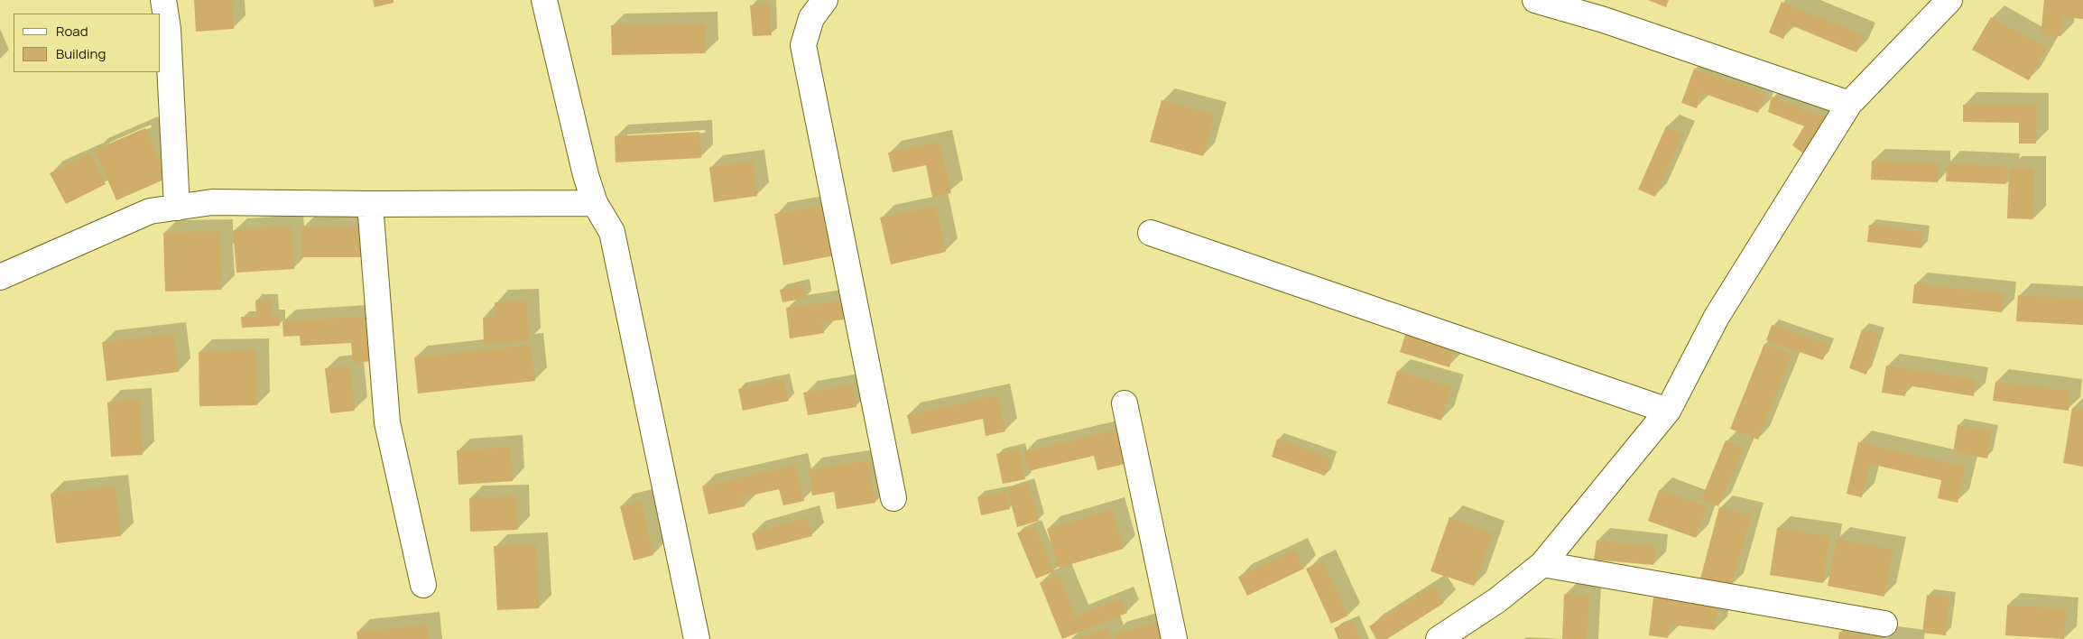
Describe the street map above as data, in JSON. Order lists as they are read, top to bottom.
{
  "legend": ["Road", "Building"]
}
